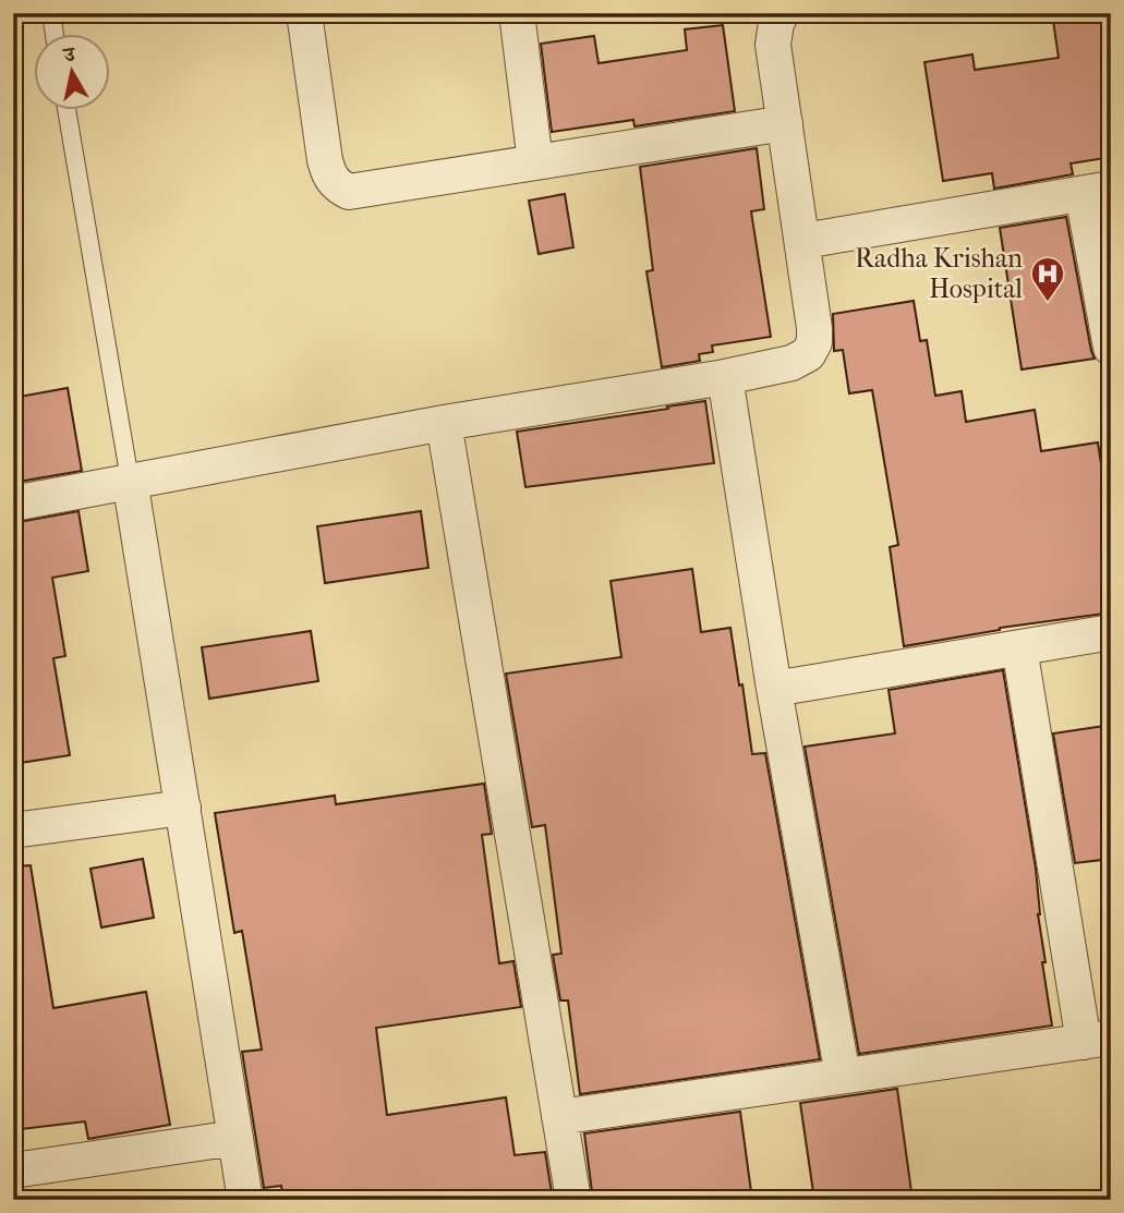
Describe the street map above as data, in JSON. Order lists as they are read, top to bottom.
{
  "places": {
    "hospital": ["Radha Krishan Hospital"]
  },
  "north": "top"
}
